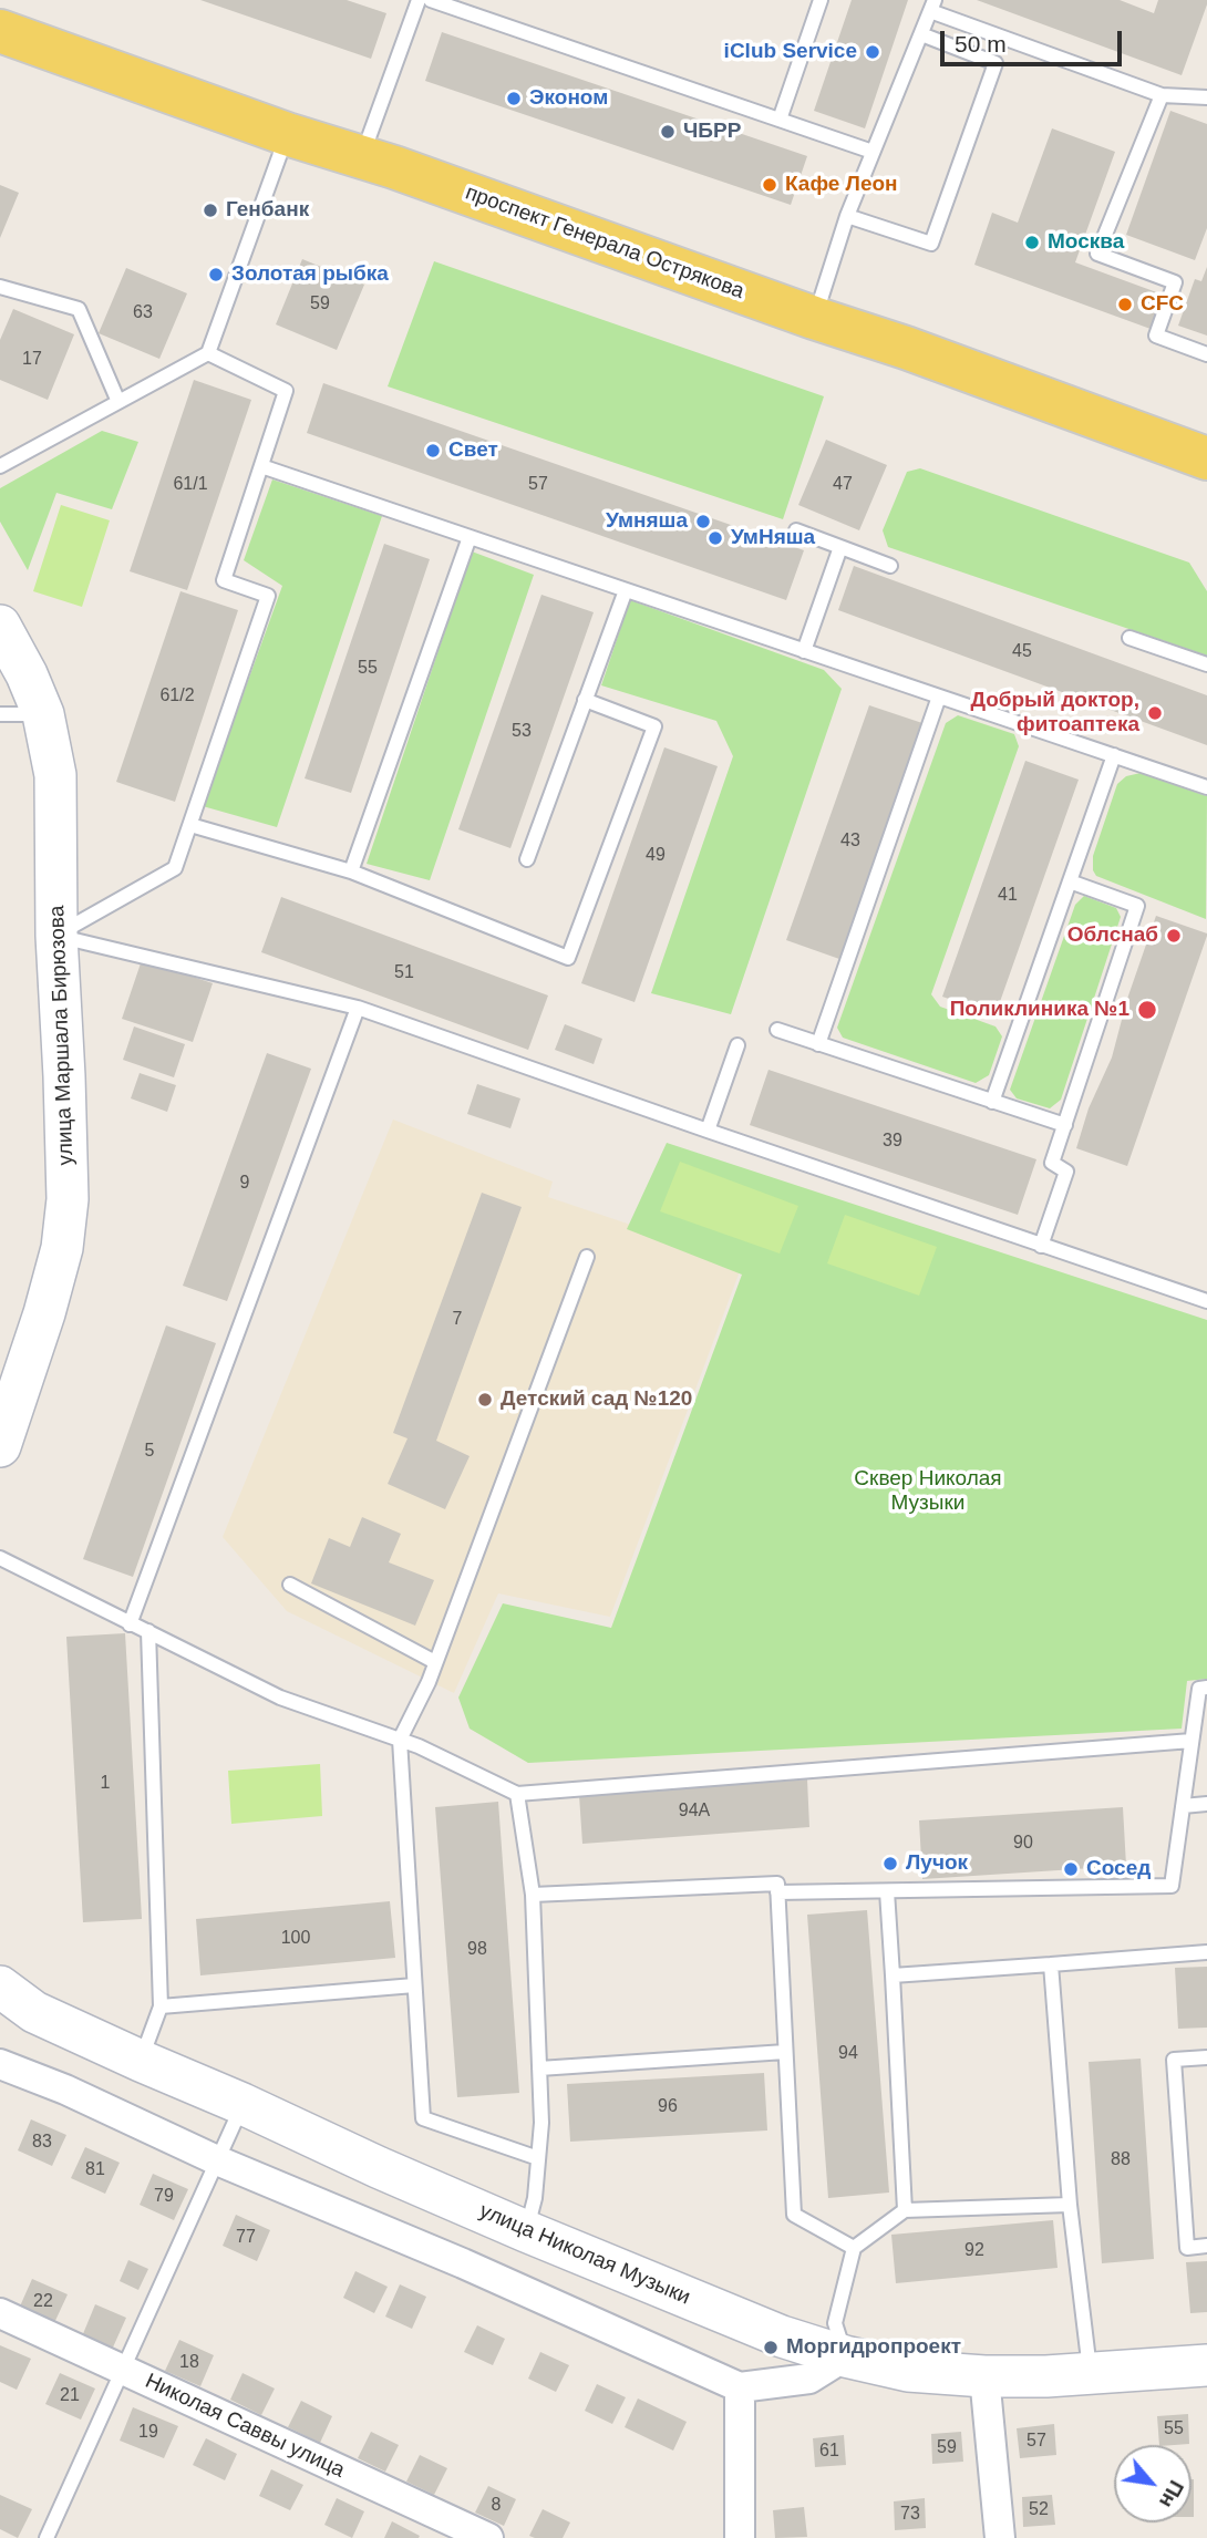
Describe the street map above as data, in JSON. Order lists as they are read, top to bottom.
{
  "streets": {
    "main road": ["проспект Генерала Острякова", "улица Маршала Бирюзова", "улица Николая Музыки"],
    "street": ["Николая Саввы улица"]
  },
  "parks": ["Сквер Николая Музыки"],
  "places": [
    "iClub Service",
    "Эконом",
    "ЧБРР",
    "Кафе Леон",
    "Генбанк",
    "Москва",
    "Золотая рыбка",
    "CFC",
    "Свет",
    "Умняша",
    "УмНяша",
    "Добрый доктор, фитоаптека",
    "Облснаб",
    "Поликлиника №1",
    "Детский сад №120",
    "Лучок",
    "Сосед",
    "Моргидропроект"
  ],
  "house_numbers": [
    "59",
    "63",
    "17",
    "61/1",
    "57",
    "47",
    "45",
    "55",
    "61/2",
    "53",
    "43",
    "49",
    "41",
    "51",
    "39",
    "9",
    "7",
    "5",
    "1",
    "94А",
    "90",
    "100",
    "98",
    "94",
    "96",
    "83",
    "88",
    "81",
    "79",
    "77",
    "92",
    "22",
    "18",
    "21",
    "55",
    "19",
    "57",
    "59",
    "61",
    "8",
    "52",
    "73"
  ],
  "scale_bar": "50 m",
  "north": "bottom right"
}
